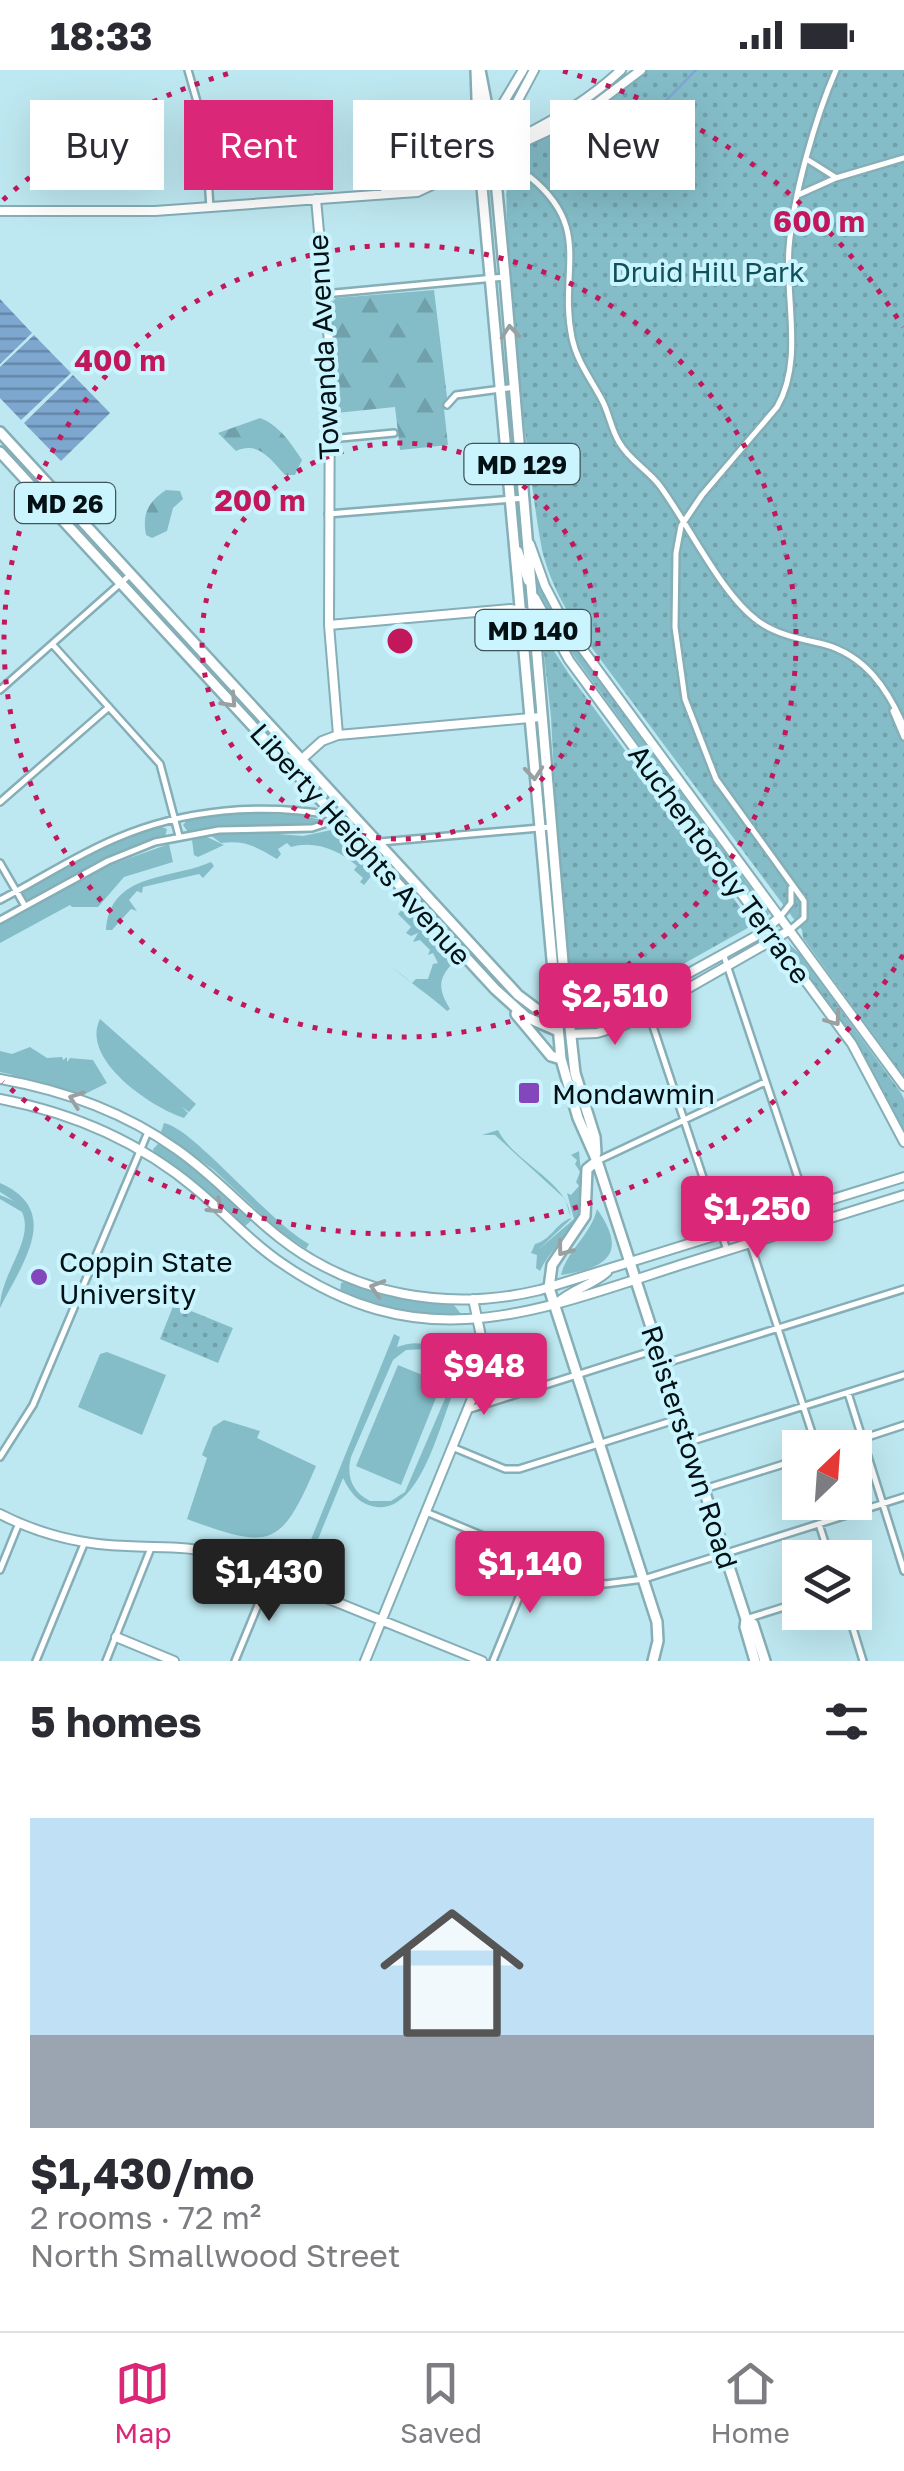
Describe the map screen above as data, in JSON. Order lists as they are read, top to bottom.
{
  "streets": {
    "main road": [
      "Towanda Avenue",
      "MD 129",
      "MD 26",
      "MD 140",
      "Liberty Heights Avenue",
      "Auchentoroly Terrace",
      "Reisterstown Road"
    ]
  },
  "crossings": [
    ["MD 129", "Liberty Heights Avenue"],
    ["MD 129", "Auchentoroly Terrace"],
    ["MD 129", "Reisterstown Road"],
    ["MD 140", "Reisterstown Road"],
    ["Liberty Heights Avenue", "Auchentoroly Terrace"],
    ["Liberty Heights Avenue", "Reisterstown Road"],
    ["Auchentoroly Terrace", "Reisterstown Road"]
  ],
  "parks": ["Druid Hill Park"],
  "places": {
    "transit": ["Mondawmin"],
    "other": ["Coppin State University"]
  },
  "north": "top right",
  "page": {
    "status": "18:33",
    "chip": [
      "Buy",
      "Rent",
      "Filters",
      "New"
    ],
    "price": [
      "$2,510",
      "$1,250",
      "$948",
      "$1,140",
      "$1,430"
    ],
    "heading": "5 homes",
    "list": [
      {
        "name": "$1,430/mo",
        "note": "2 rooms · 72 m² · North Smallwood Street"
      }
    ],
    "tabs": ["Map", "Saved", "Home"]
  },
  "rings": ["600 m", "400 m", "200 m"]
}
